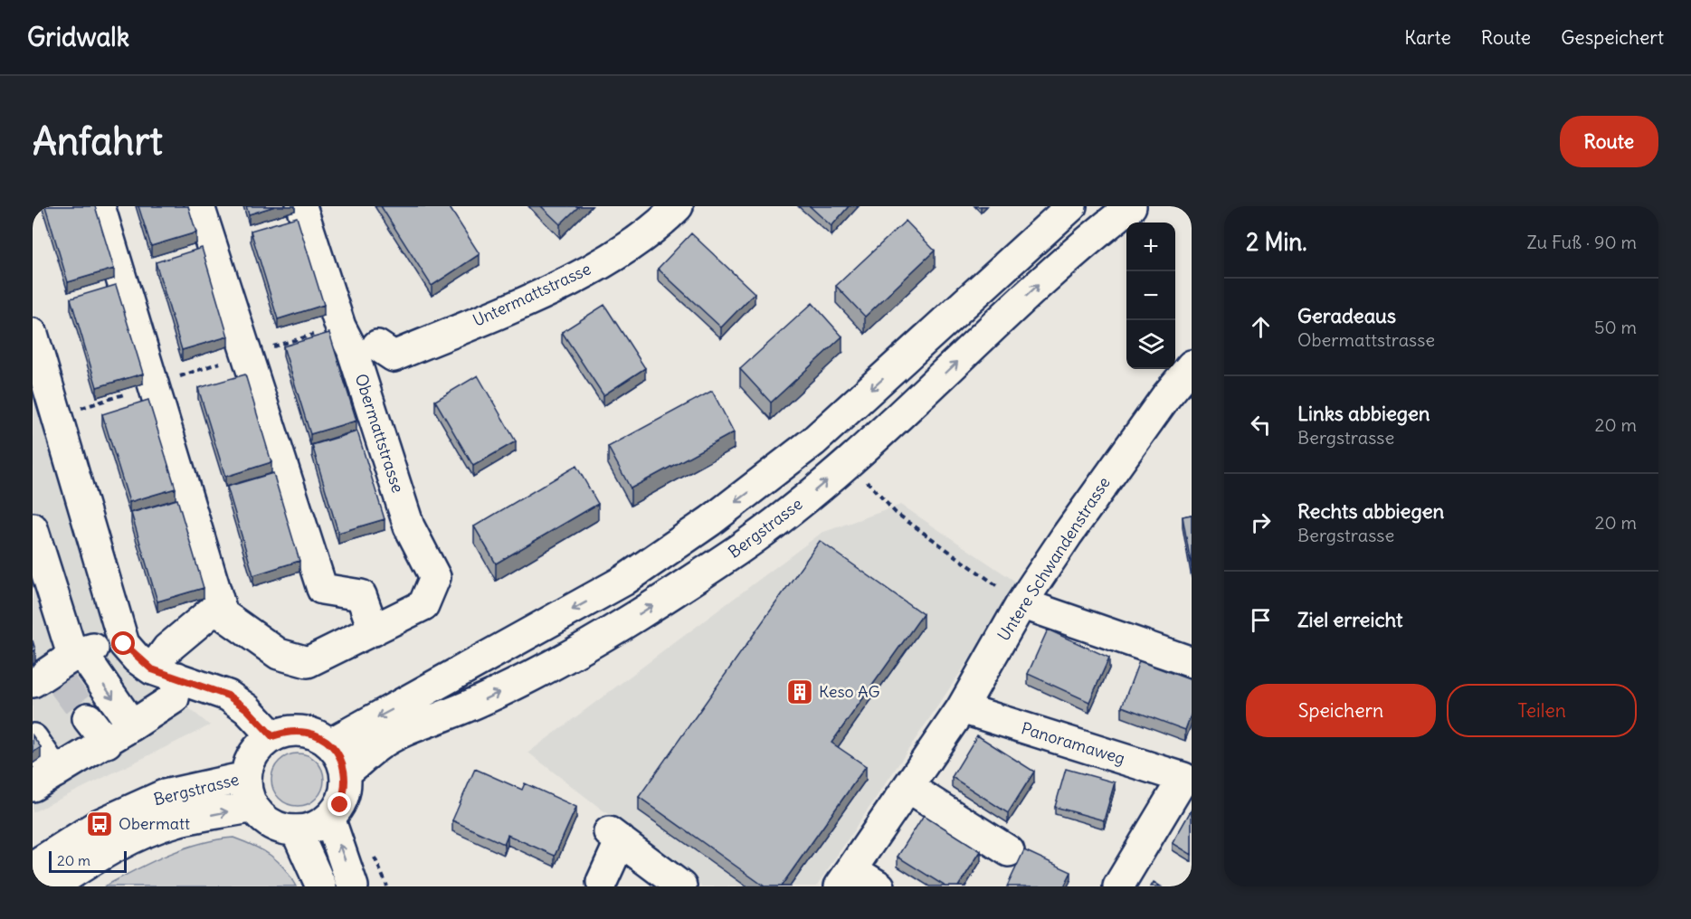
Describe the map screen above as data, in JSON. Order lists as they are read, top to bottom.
{
  "streets": {
    "main road": [
      "Untermattstrasse",
      "Obermattstrasse",
      "Bergstrasse",
      "Untere Schwandenstrasse",
      "Panoramaweg"
    ]
  },
  "crossings": [
    ["Untere Schwandenstrasse", "Panoramaweg"]
  ],
  "places": {
    "building": ["Keso AG"],
    "bus stop": ["Obermatt"]
  },
  "scale_bar": "20 m",
  "page": {
    "header": "Gridwalk",
    "nav": ["Karte", "Route", "Gespeichert"],
    "buttons": [
      "Route",
      ["Speichern", "Teilen"]
    ],
    "title": "Anfahrt",
    "heading": ["2 Min.", "Zu Fuß · 90 m"],
    "map_buttons": ["+", "−"],
    "list": [
      ["Geradeaus", "Obermattstrasse", "50 m"],
      ["Links abbiegen", "Bergstrasse", "20 m"],
      ["Rechts abbiegen", "Bergstrasse", "20 m"],
      "Ziel erreicht"
    ],
    "scale": "20 m"
  }
}
